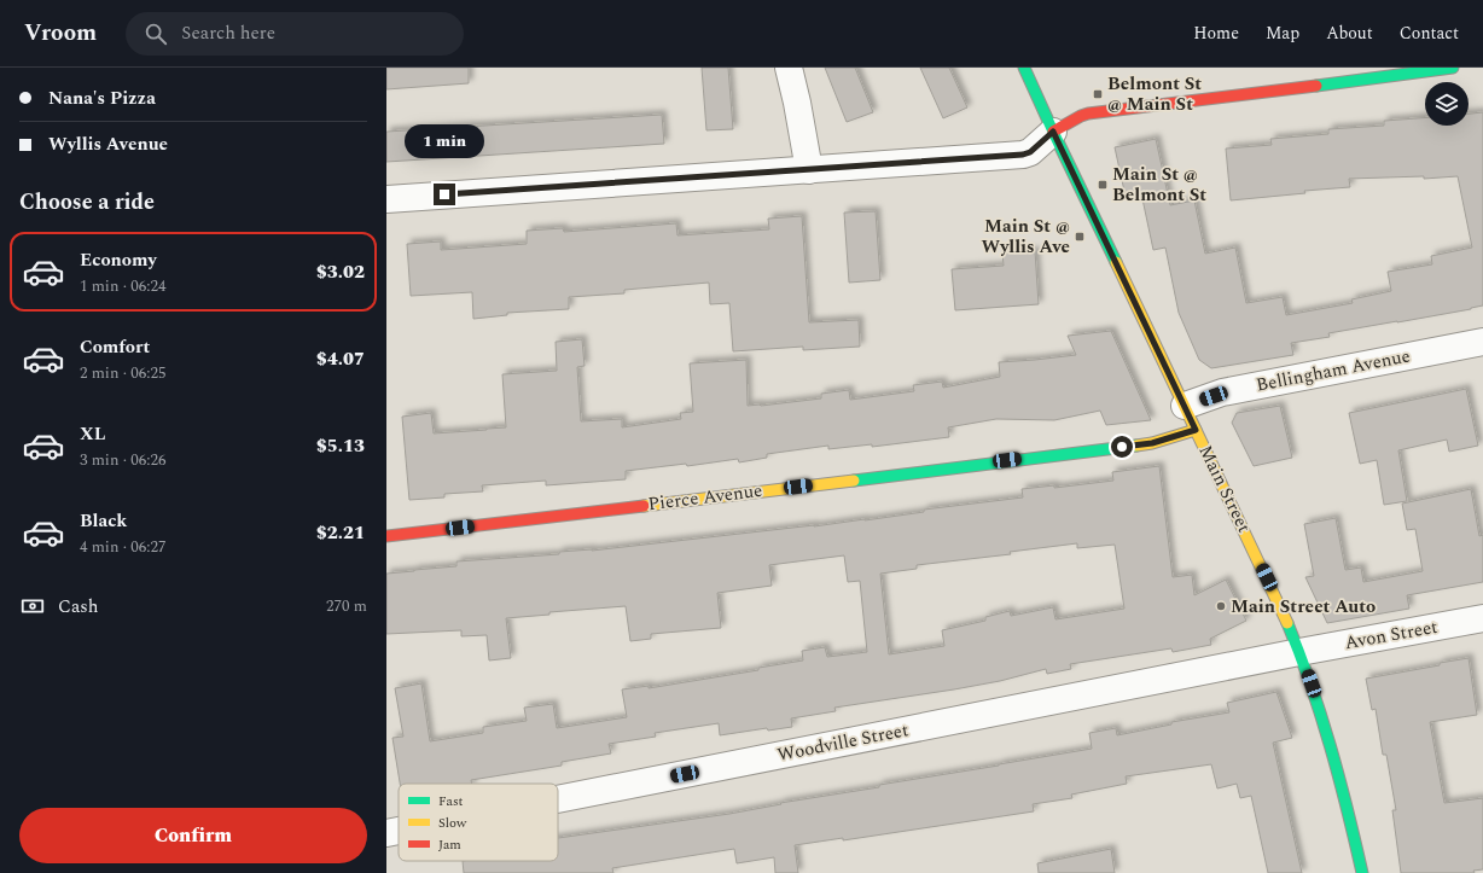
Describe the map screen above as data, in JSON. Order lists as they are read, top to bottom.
{
  "streets": {
    "street": [
      "Bellingham Avenue",
      "Main Street",
      "Pierce Avenue",
      "Avon Street",
      "Woodville Street"
    ]
  },
  "crossings": [
    ["Bellingham Avenue", "Main Street"],
    ["Main Street", "Pierce Avenue"],
    ["Main Street", "Avon Street"],
    ["Main Street", "Woodville Street"],
    ["Avon Street", "Woodville Street"]
  ],
  "places": {
    "transit": ["Belmont St @ Main St", "Main St @ Belmont St", "Main St @ Wyllis Ave"],
    "other": ["Main Street Auto"]
  },
  "legend": ["Fast", "Slow", "Jam"],
  "page": {
    "header": "Vroom",
    "search": "Search here",
    "nav": [
      "Home",
      "Map",
      "About",
      "Contact"
    ],
    "banner": ["Nana's Pizza", "Wyllis Avenue"],
    "bubble": "1 min",
    "heading": "Choose a ride",
    "list": [
      {
        "name": "Economy",
        "note": "1 min · 06:24",
        "value": "$3.02"
      },
      {
        "name": "Comfort",
        "note": "2 min · 06:25",
        "value": "$4.07"
      },
      {
        "name": "XL",
        "note": "3 min · 06:26",
        "value": "$5.13"
      },
      {
        "name": "Black",
        "note": "4 min · 06:27",
        "value": "$2.21"
      }
    ],
    "pay": ["Cash", "270 m"],
    "buttons": "Confirm"
  }
}
